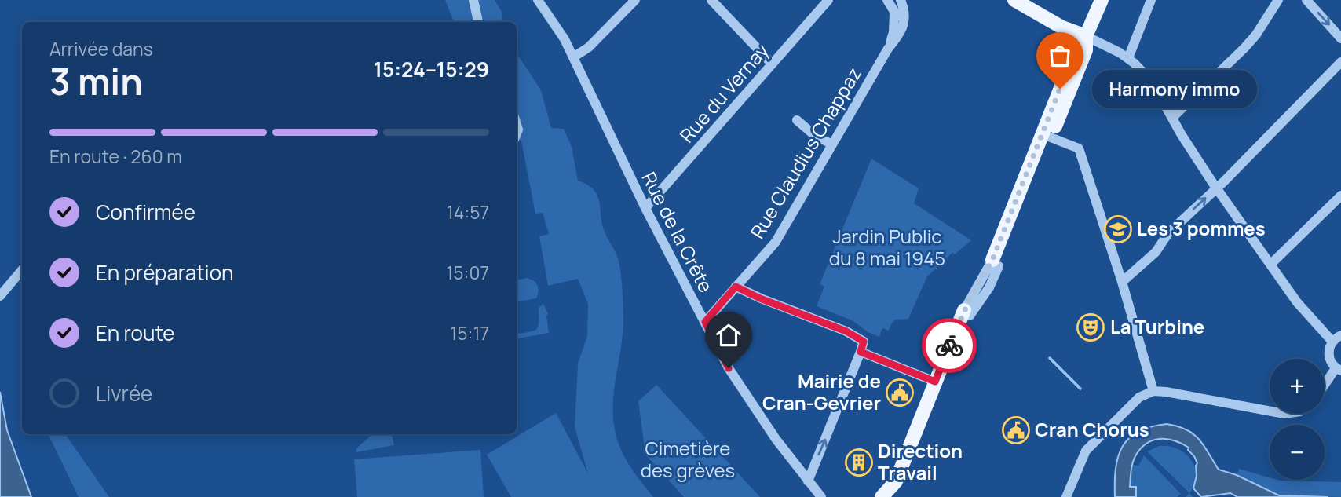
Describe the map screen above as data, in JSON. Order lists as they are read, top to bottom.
{
  "streets": {
    "street": ["Rue du Vernay", "Rue Claudius Chappaz", "Rue de la Crête"]
  },
  "crossings": [
    ["Rue du Vernay", "Rue de la Crête"],
    ["Rue Claudius Chappaz", "Rue de la Crête"]
  ],
  "parks": ["Jardin Public du 8 mai 1945", "Cimetière des grèves"],
  "places": {
    "other": ["Harmony immo"],
    "school or university": ["Les 3 pommes"],
    "theatre": ["La Turbine"],
    "public building": ["Mairie de Cran-Gevrier", "Cran Chorus"],
    "building": ["Direction Travail"]
  },
  "page": {
    "heading": ["3 min", "Arrivée dans", "15:24–15:29"],
    "bubble": "Harmony immo",
    "bar": "En route · 260 m",
    "list": [
      ["Confirmée", "14:57"],
      ["En préparation", "15:07"],
      ["En route", "15:17"],
      "Livrée"
    ],
    "map_buttons": ["+", "−"]
  }
}
